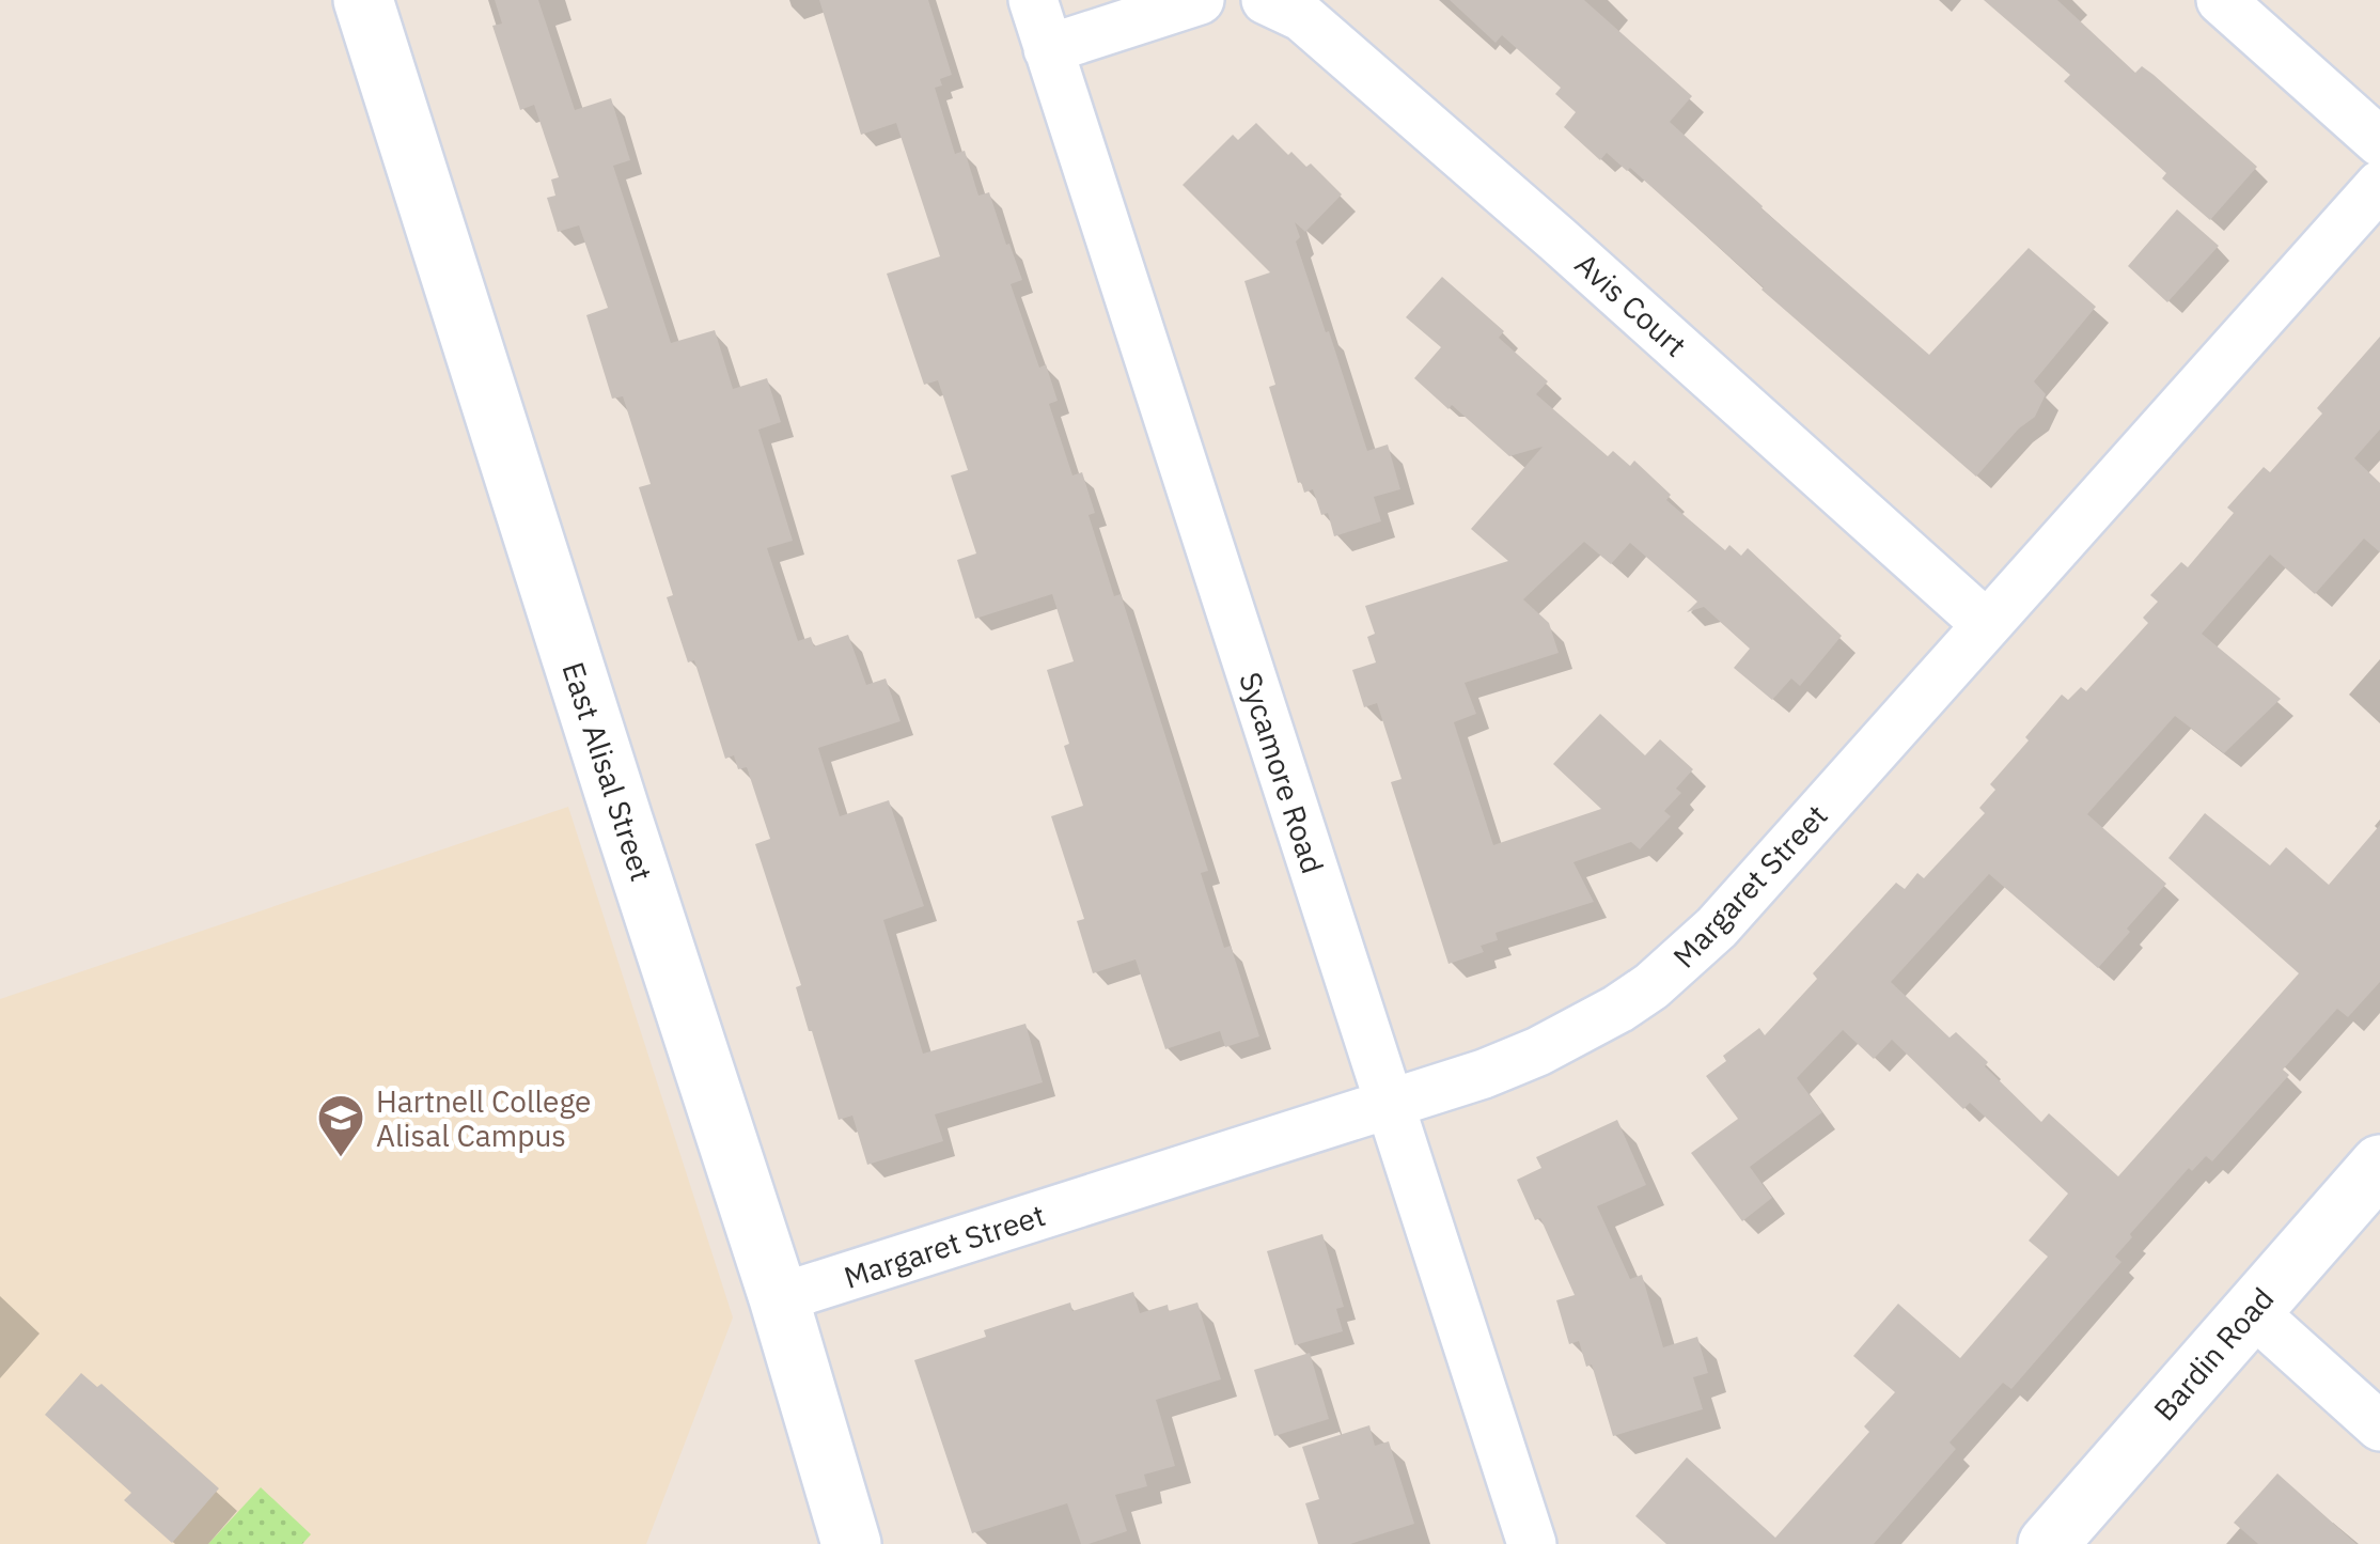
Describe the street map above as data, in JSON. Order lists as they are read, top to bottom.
{
  "streets": {
    "street": [
      "Avis Court",
      "East Alisal Street",
      "Sycamore Road",
      "Margaret Street",
      "Bardin Road"
    ]
  },
  "crossings": [
    ["Avis Court", "Margaret Street"],
    ["East Alisal Street", "Margaret Street"],
    ["Sycamore Road", "Margaret Street"]
  ],
  "places": {
    "school or university": ["Hartnell College Alisal Campus"]
  }
}
